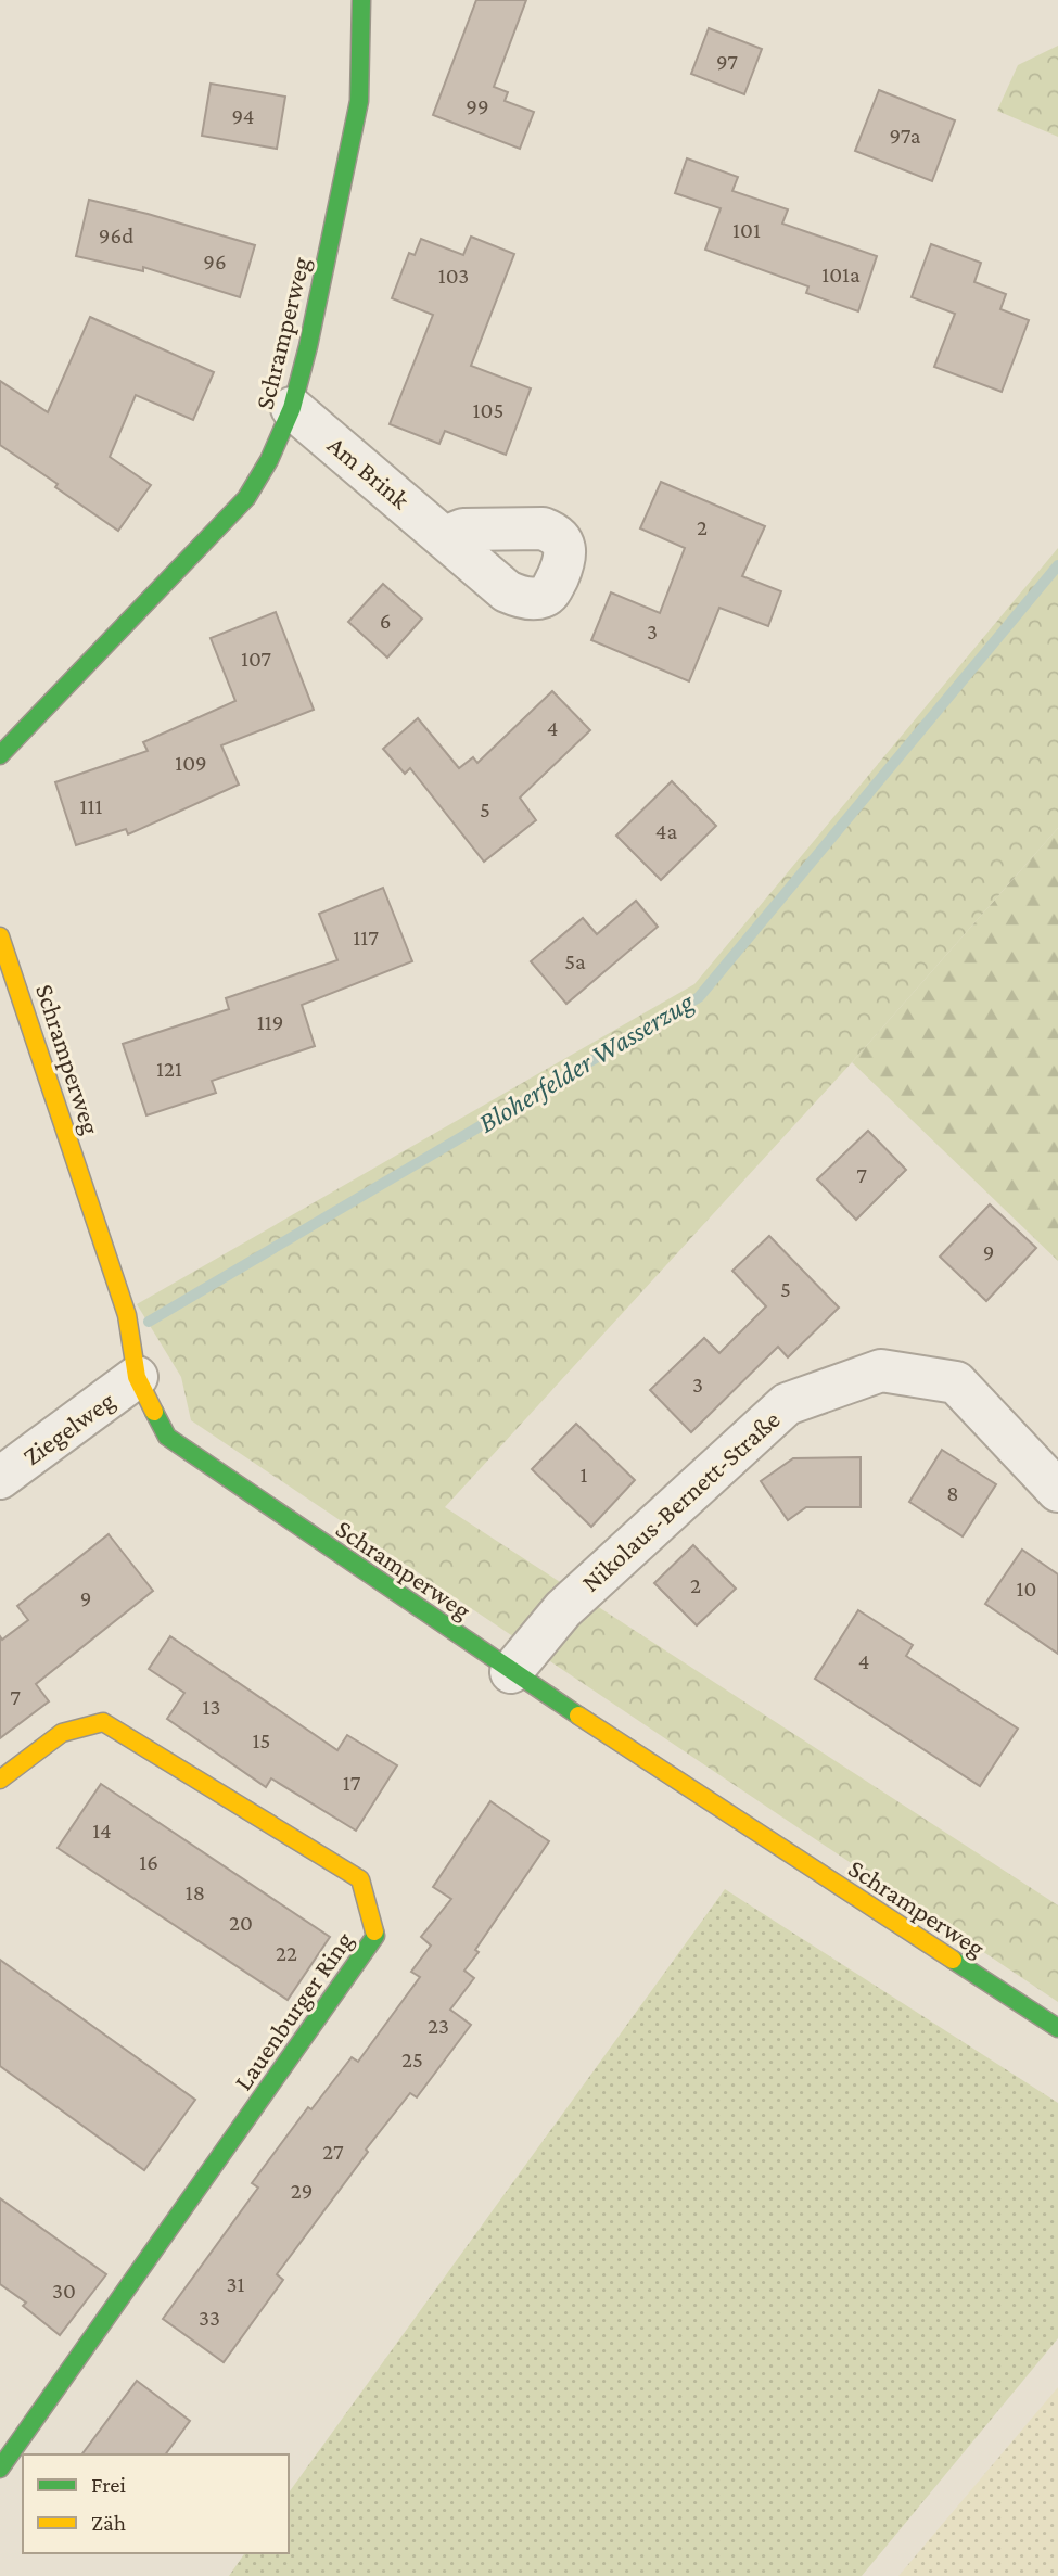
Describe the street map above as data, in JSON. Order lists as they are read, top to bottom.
{
  "streets": {
    "street": [
      "Schramperweg",
      "Am Brink",
      "Ziegelweg",
      "Nikolaus-Bernett-Straße",
      "Lauenburger Ring"
    ]
  },
  "crossings": [
    ["Schramperweg", "Am Brink"],
    ["Schramperweg", "Ziegelweg"],
    ["Schramperweg", "Nikolaus-Bernett-Straße"]
  ],
  "water": ["Bloherfelder Wasserzug"],
  "house_numbers": [
    "97",
    "99",
    "94",
    "97a",
    "101",
    "96d",
    "96",
    "101a",
    "103",
    "105",
    "2",
    "6",
    "3",
    "107",
    "4",
    "109",
    "111",
    "5",
    "4a",
    "117",
    "5a",
    "119",
    "121",
    "7",
    "9",
    "5",
    "3",
    "1",
    "8",
    "2",
    "10",
    "9",
    "4",
    "7",
    "13",
    "15",
    "17",
    "14",
    "16",
    "18",
    "20",
    "22",
    "23",
    "25",
    "27",
    "29",
    "31",
    "30",
    "33"
  ],
  "legend": ["Frei", "Zäh"]
}
